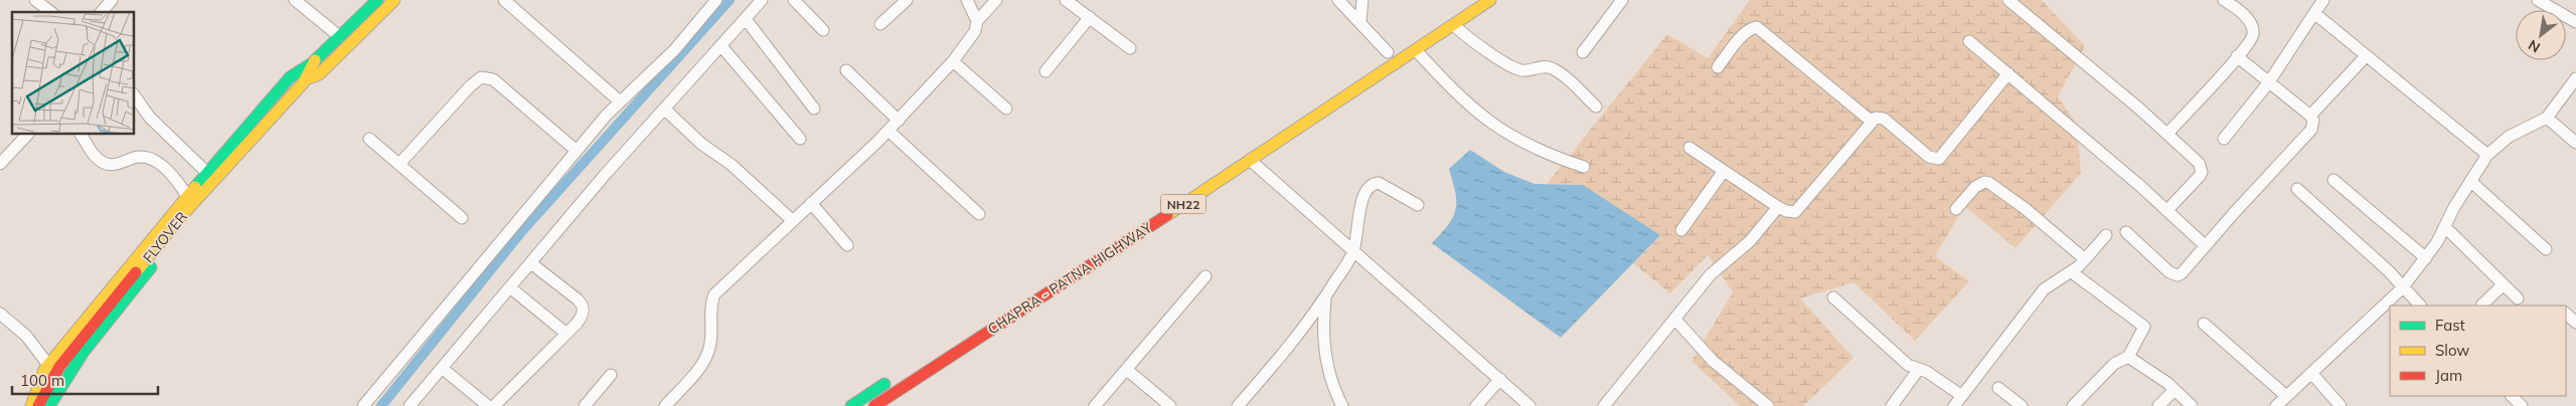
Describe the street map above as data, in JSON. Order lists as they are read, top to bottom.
{
  "streets": {
    "main road": ["NH22", "FLYOVER", "CHAPRA - PATNA HIGHWAY"]
  },
  "legend": ["Fast", "Slow", "Jam"],
  "scale_bar": "100 m",
  "north": "bottom left"
}
